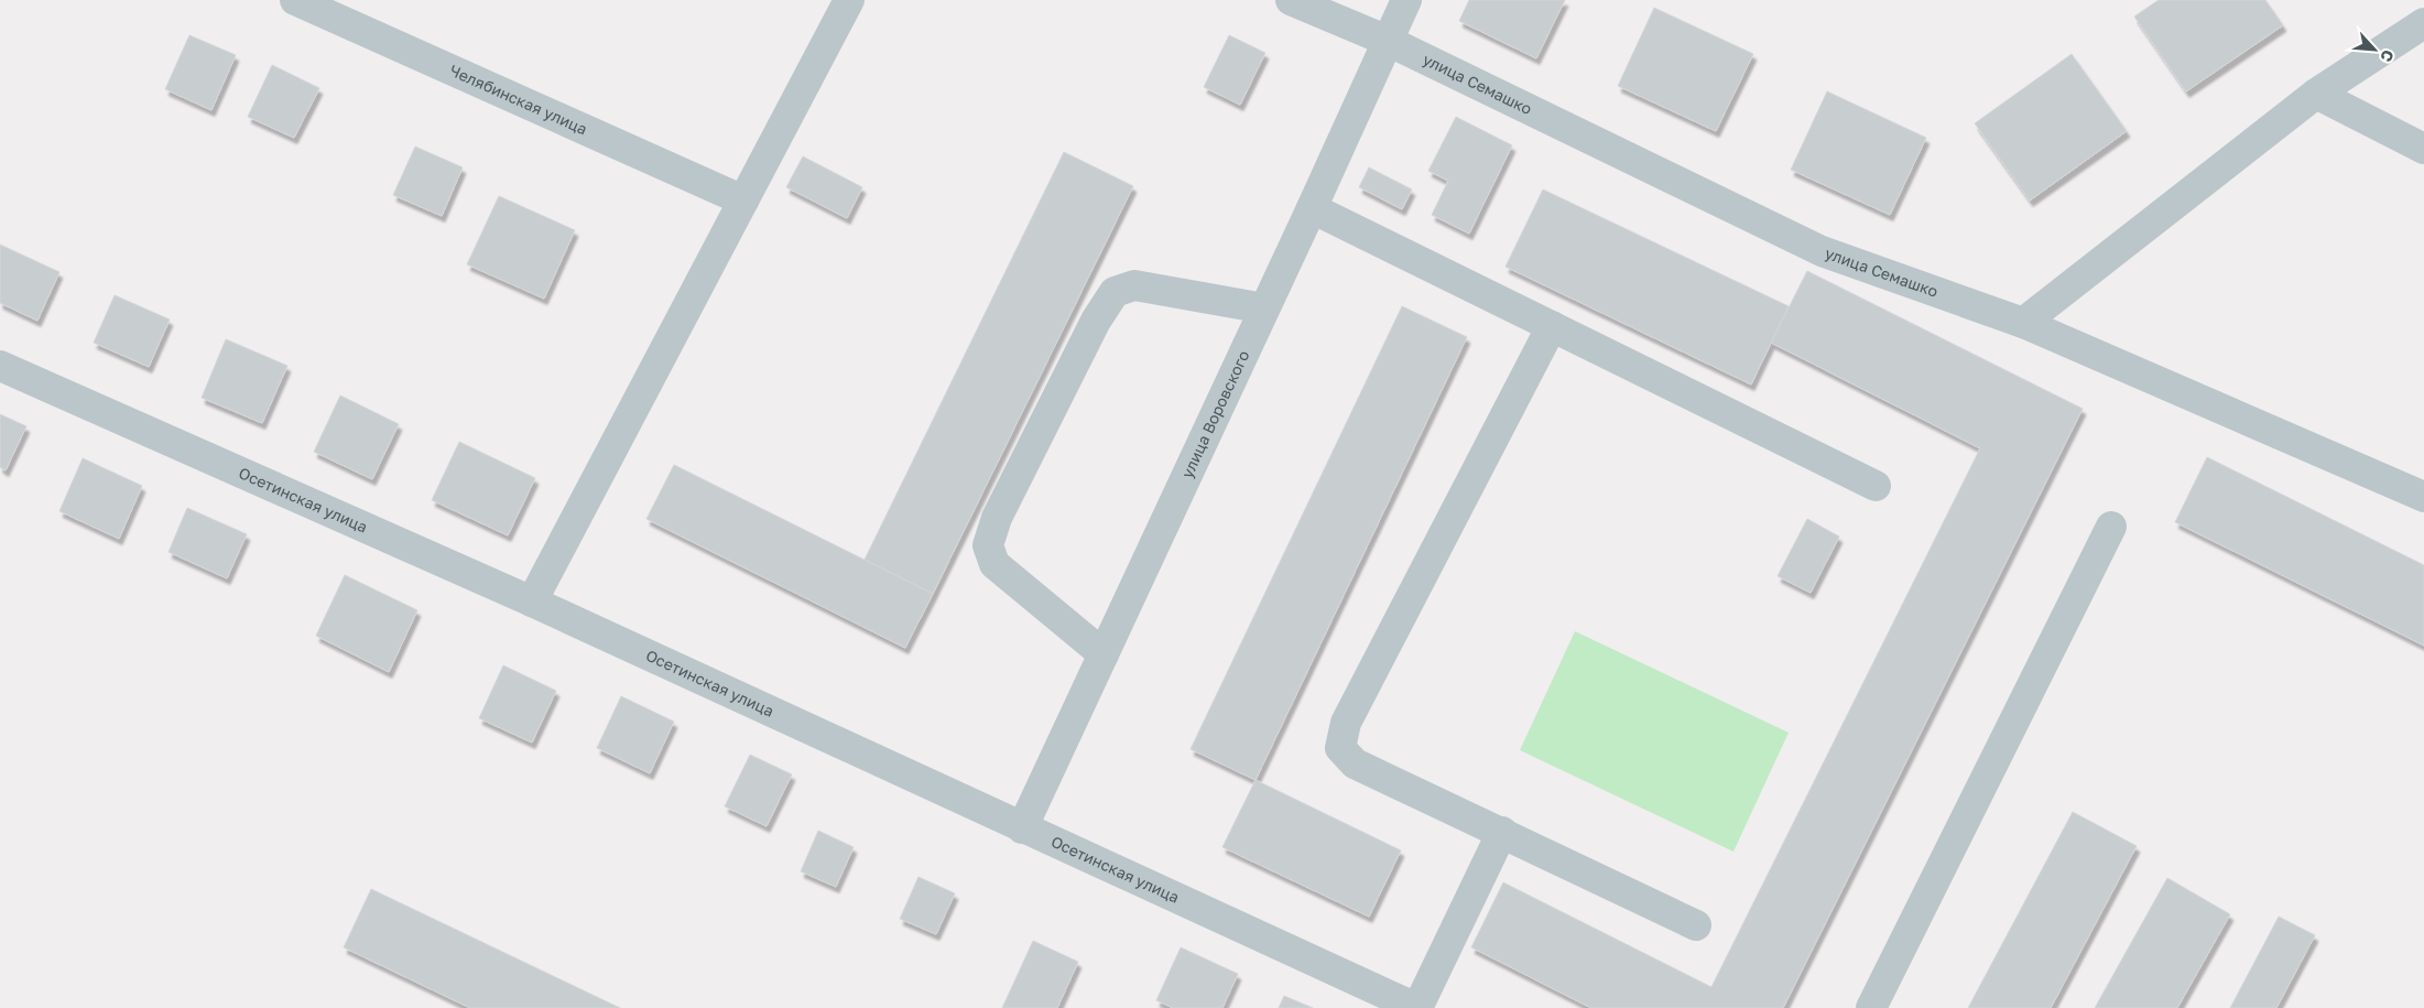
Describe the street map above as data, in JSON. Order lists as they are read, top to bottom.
{
  "streets": {
    "street": [
      "улица Семашко",
      "Челябинская улица",
      "улица Воровского",
      "Осетинская улица"
    ]
  },
  "crossings": [
    ["улица Семашко", "улица Воровского"],
    ["улица Воровского", "Осетинская улица"]
  ],
  "north": "bottom right"
}
